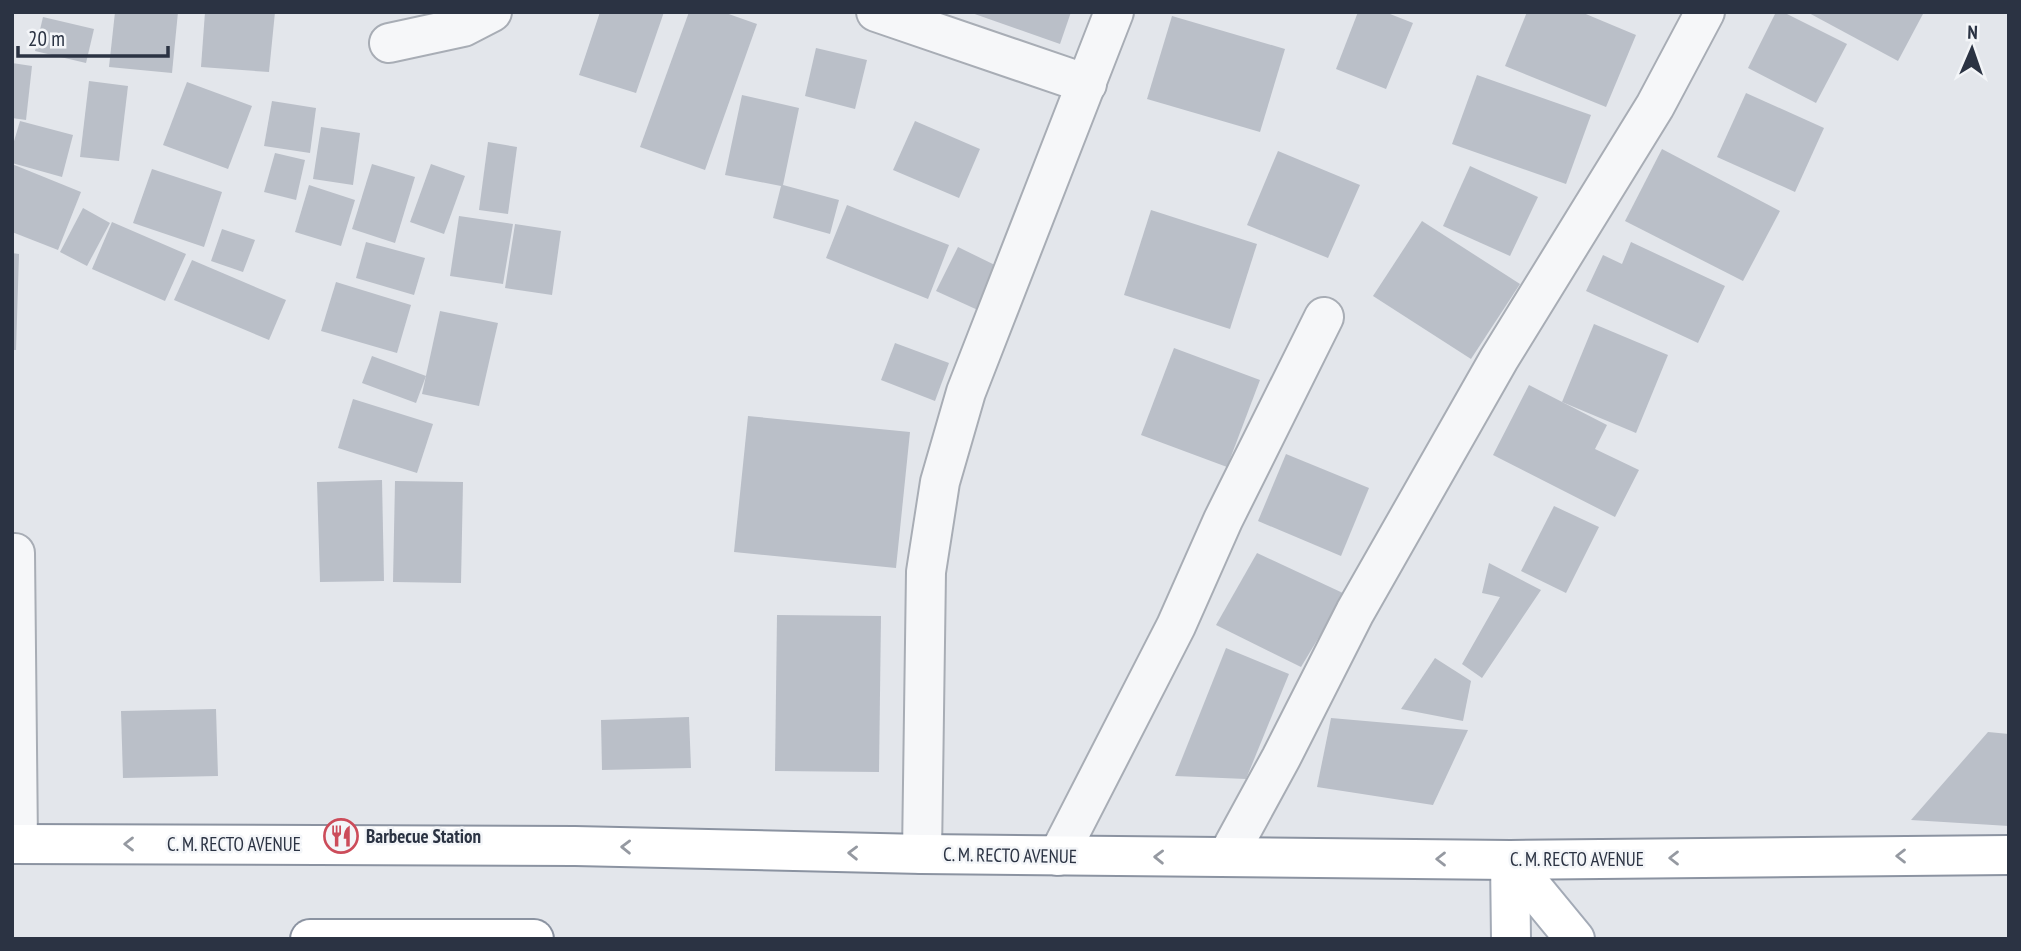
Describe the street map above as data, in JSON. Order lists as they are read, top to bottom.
{
  "streets": {
    "main road": ["C. M. RECTO AVENUE"]
  },
  "one_way": ["C. M. RECTO AVENUE"],
  "places": {
    "restaurant": ["Barbecue Station"]
  },
  "scale_bar": "20 m",
  "north": "top"
}
